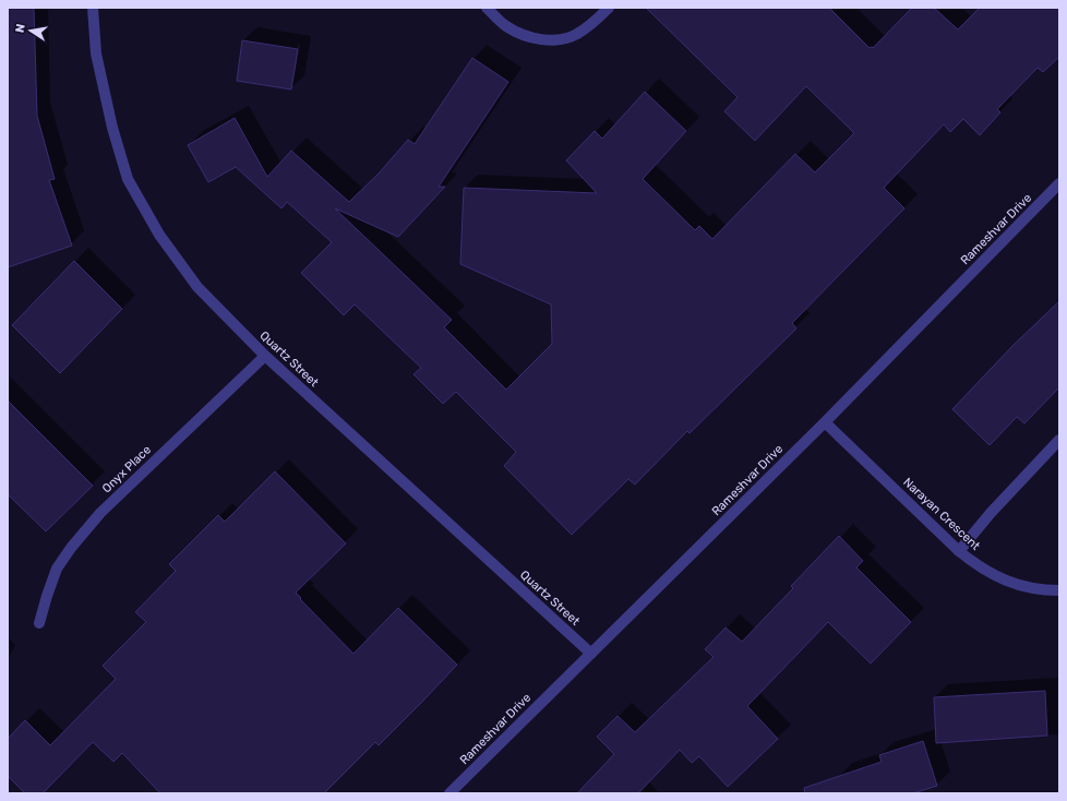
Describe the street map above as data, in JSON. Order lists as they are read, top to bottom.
{
  "streets": {
    "street": [
      "Rameshvar Drive",
      "Quartz Street",
      "Onyx Place",
      "Narayan Crescent"
    ]
  },
  "crossings": [
    ["Rameshvar Drive", "Quartz Street"],
    ["Rameshvar Drive", "Narayan Crescent"],
    ["Quartz Street", "Onyx Place"]
  ],
  "north": "left"
}
